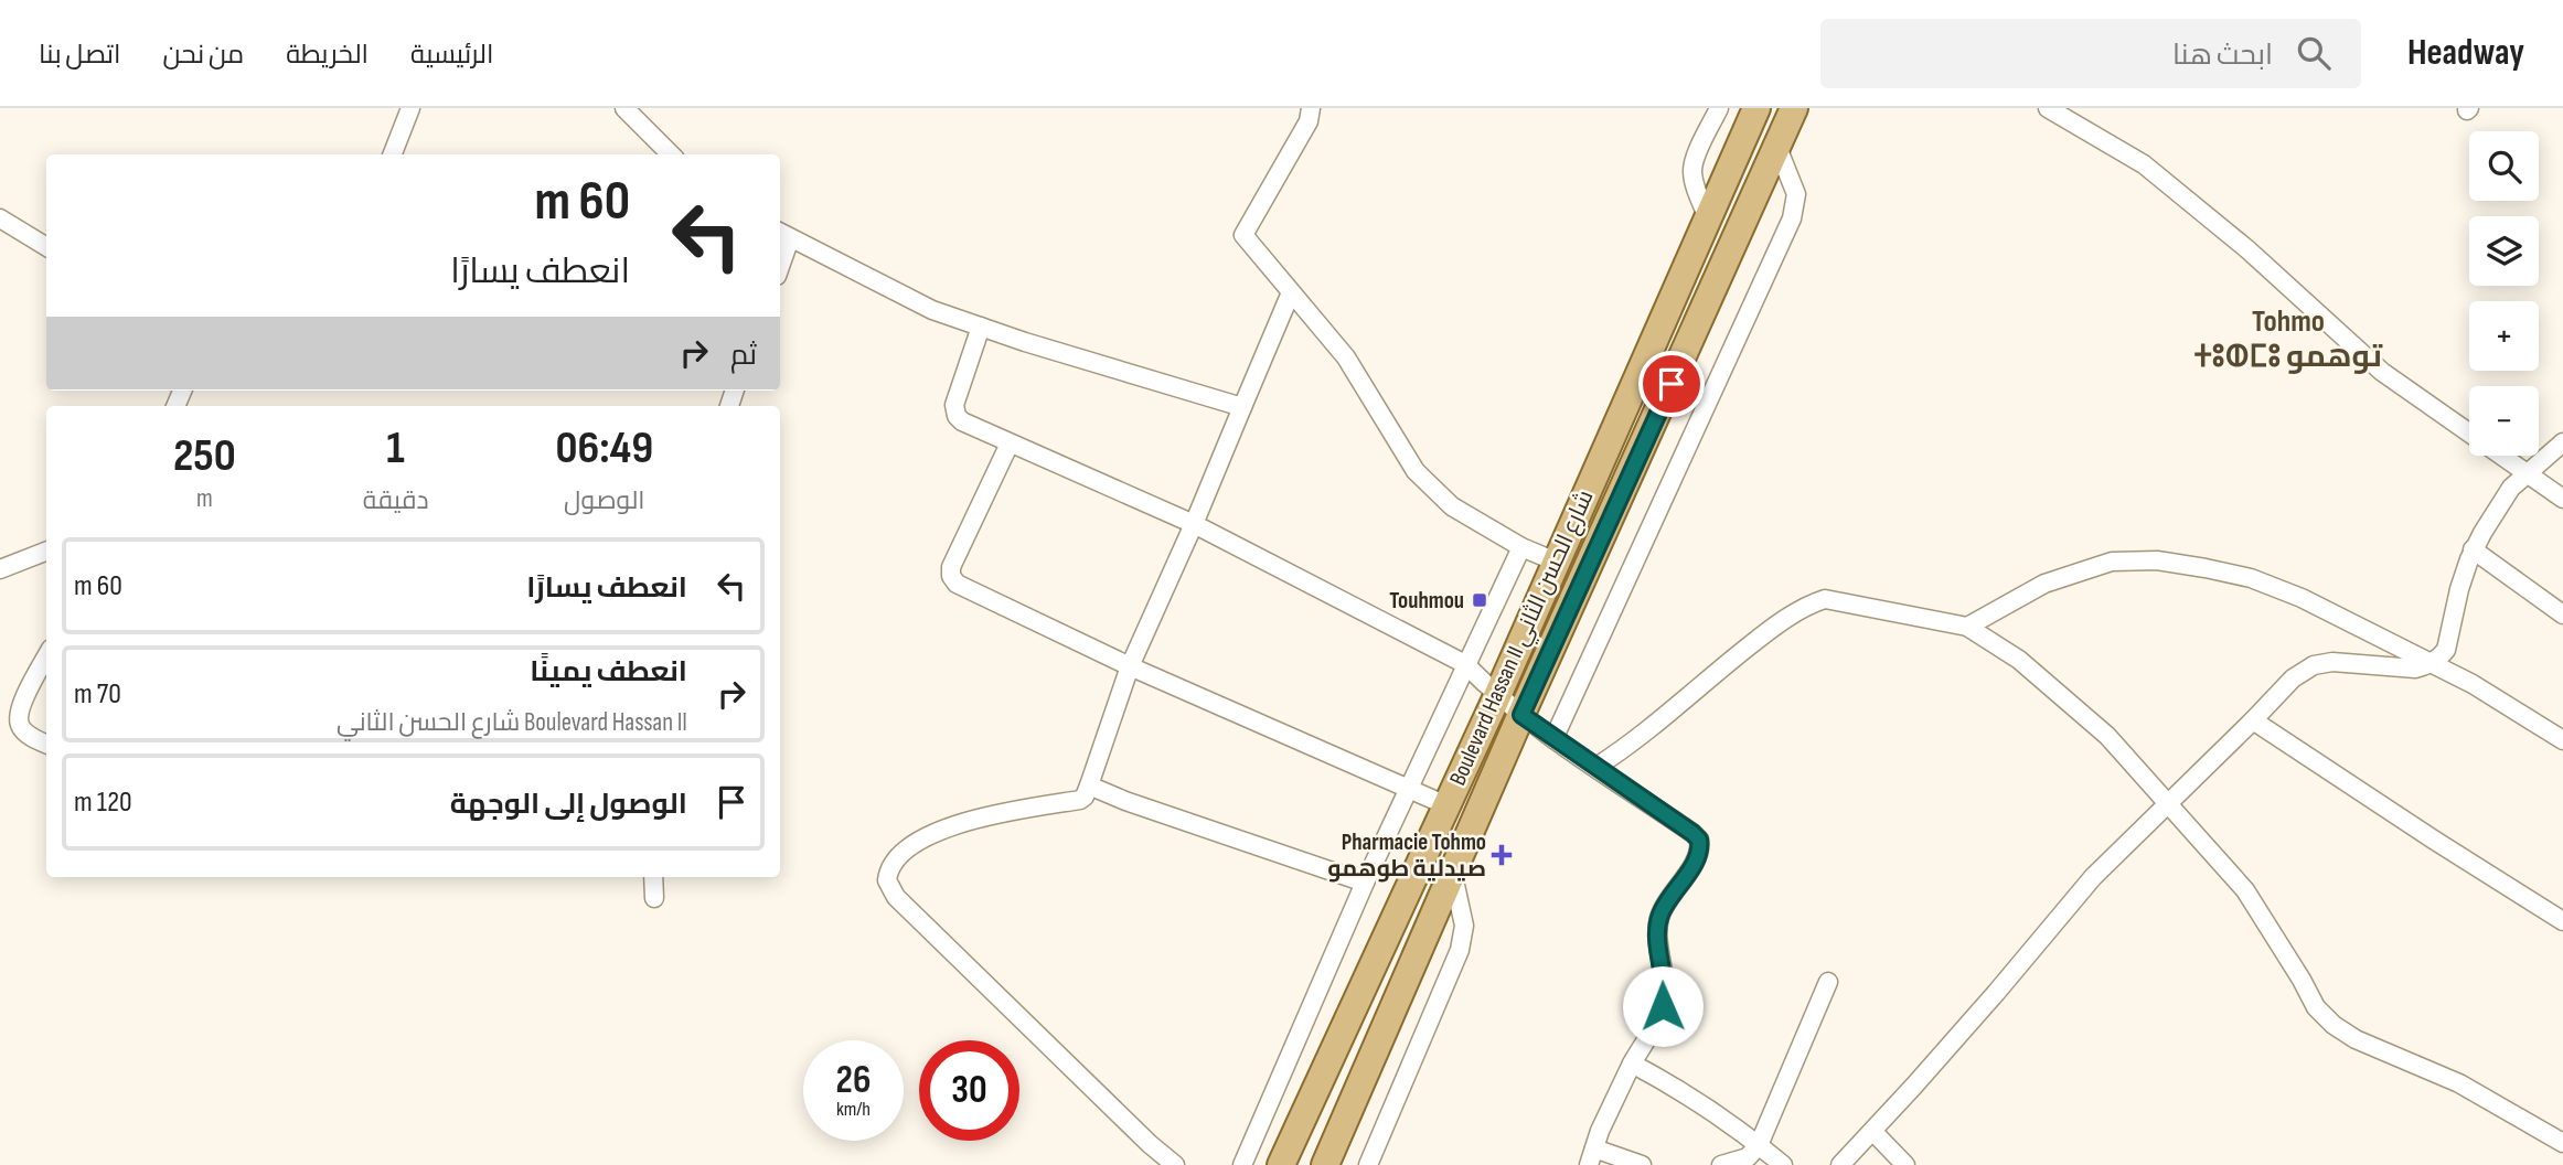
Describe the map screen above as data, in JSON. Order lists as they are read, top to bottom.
{
  "streets": {
    "main road": ["Boulevard Hassan II شارع الحسن الثاني"]
  },
  "districts": ["Tohmo ⵜⵓⵀⵎⵓ توهمو"],
  "places": {
    "transit": ["Touhmou"],
    "health": ["Pharmacie Tohmo صيدلية طوهمو"]
  },
  "page": {
    "header": "Headway",
    "search": "ابحث هنا",
    "nav": [
      "الرئيسية",
      "الخريطة",
      "من نحن",
      "اتصل بنا"
    ],
    "map_buttons": ["+", "−"],
    "turn": ["60 m", "انعطف يسارًا"],
    "then": "ثم",
    "eta": [
      "06:49",
      "الوصول",
      "1",
      "دقيقة",
      "250",
      "m"
    ],
    "list": [
      {
        "name": "انعطف يسارًا",
        "value": "60 m"
      },
      {
        "name": "انعطف يمينًا",
        "note": "Boulevard Hassan II شارع الحسن الثاني",
        "value": "70 m"
      },
      {
        "name": "الوصول إلى الوجهة",
        "value": "120 m"
      }
    ],
    "speed": "26 km/h",
    "limit": "30"
  }
}
